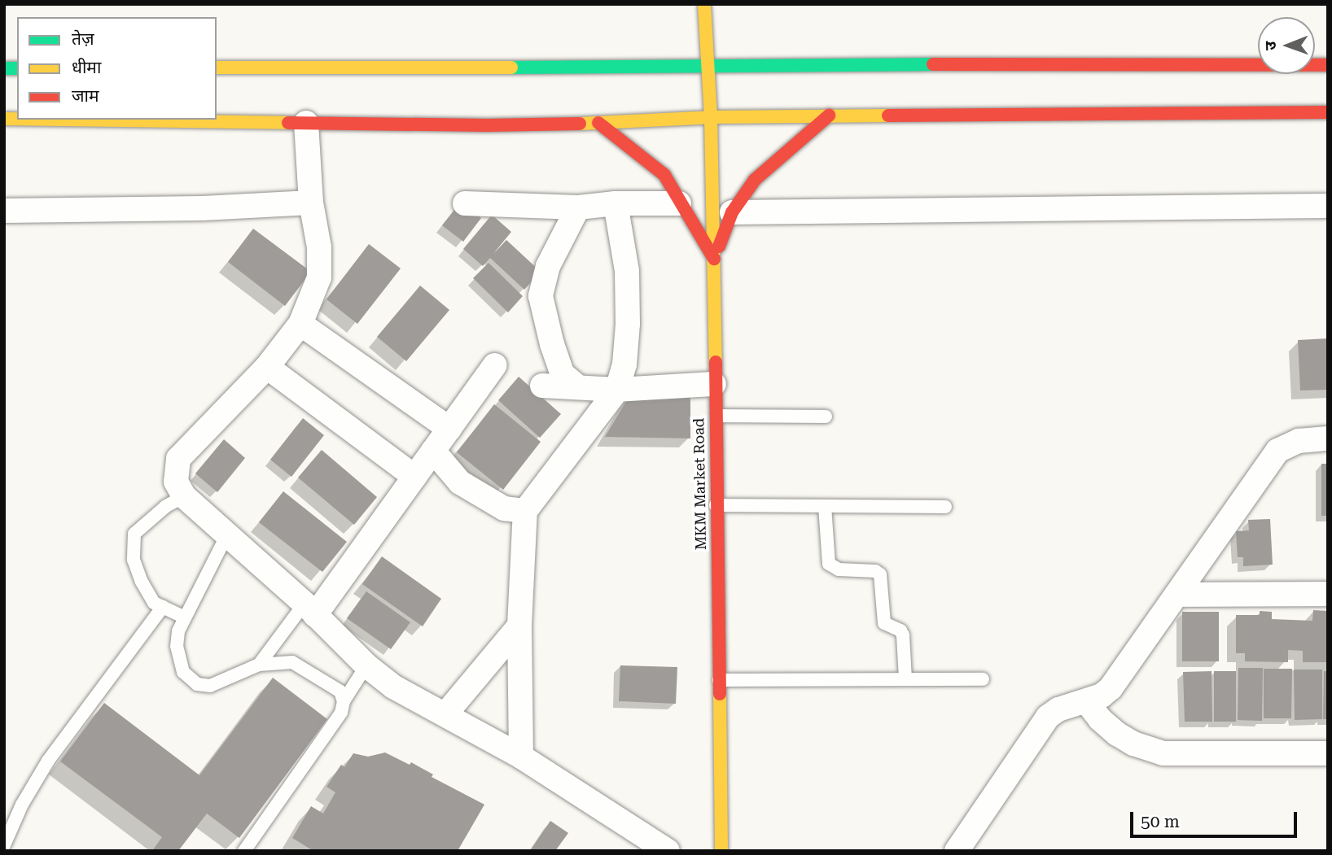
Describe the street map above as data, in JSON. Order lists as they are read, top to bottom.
{
  "streets": {
    "main road": ["MKM Market Road"]
  },
  "legend": ["तेज़", "धीमा", "जाम"],
  "scale_bar": "50 m",
  "north": "left"
}
